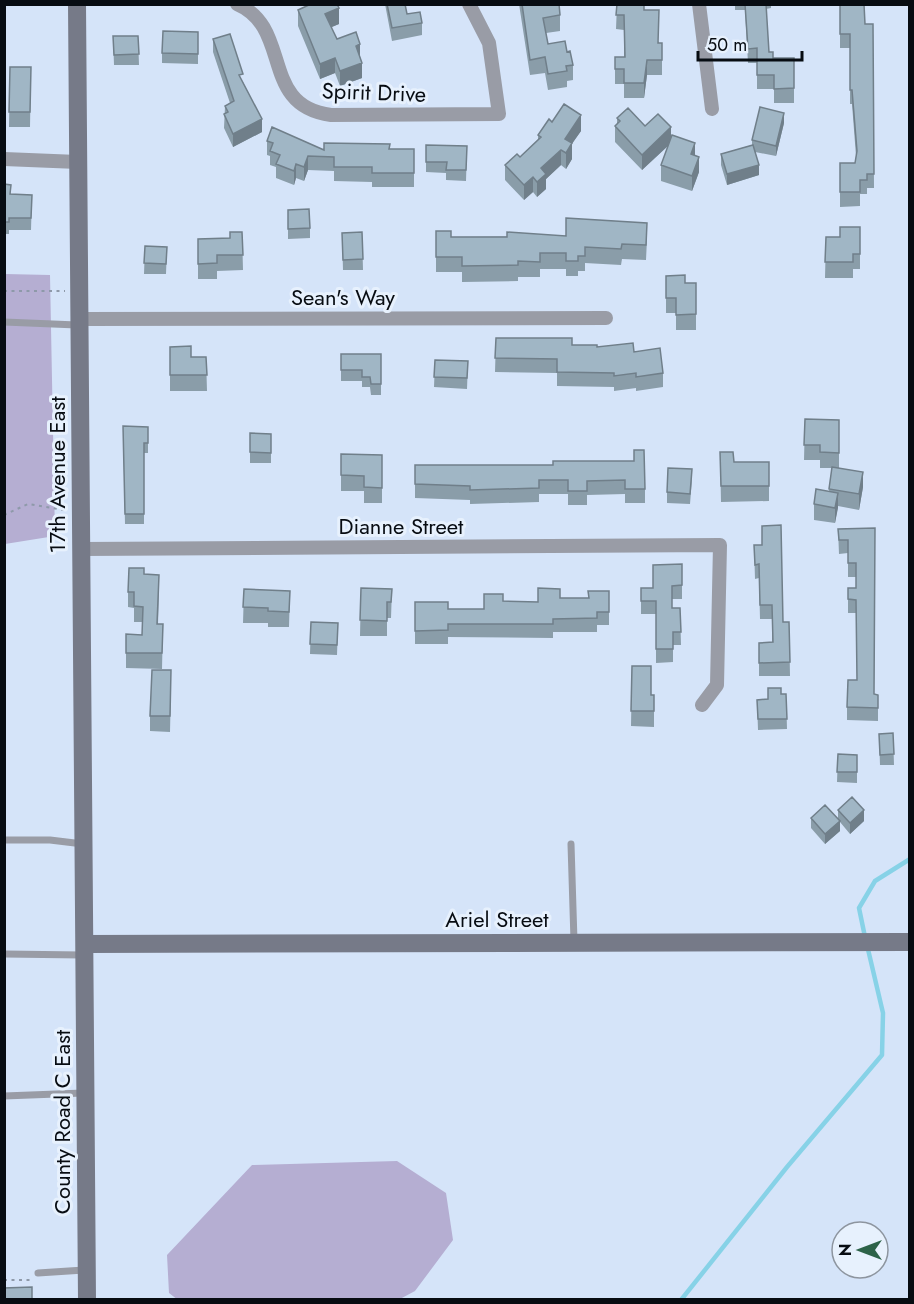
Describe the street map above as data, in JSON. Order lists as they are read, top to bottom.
{
  "streets": {
    "street": [
      "Spirit Drive",
      "Sean's Way",
      "17th Avenue East",
      "Dianne Street",
      "Ariel Street",
      "County Road C East"
    ]
  },
  "crossings": [
    ["Sean's Way", "17th Avenue East"],
    ["17th Avenue East", "Dianne Street"],
    ["17th Avenue East", "Ariel Street"],
    ["17th Avenue East", "County Road C East"],
    ["Ariel Street", "County Road C East"]
  ],
  "scale_bar": "50 m",
  "north": "left"
}
